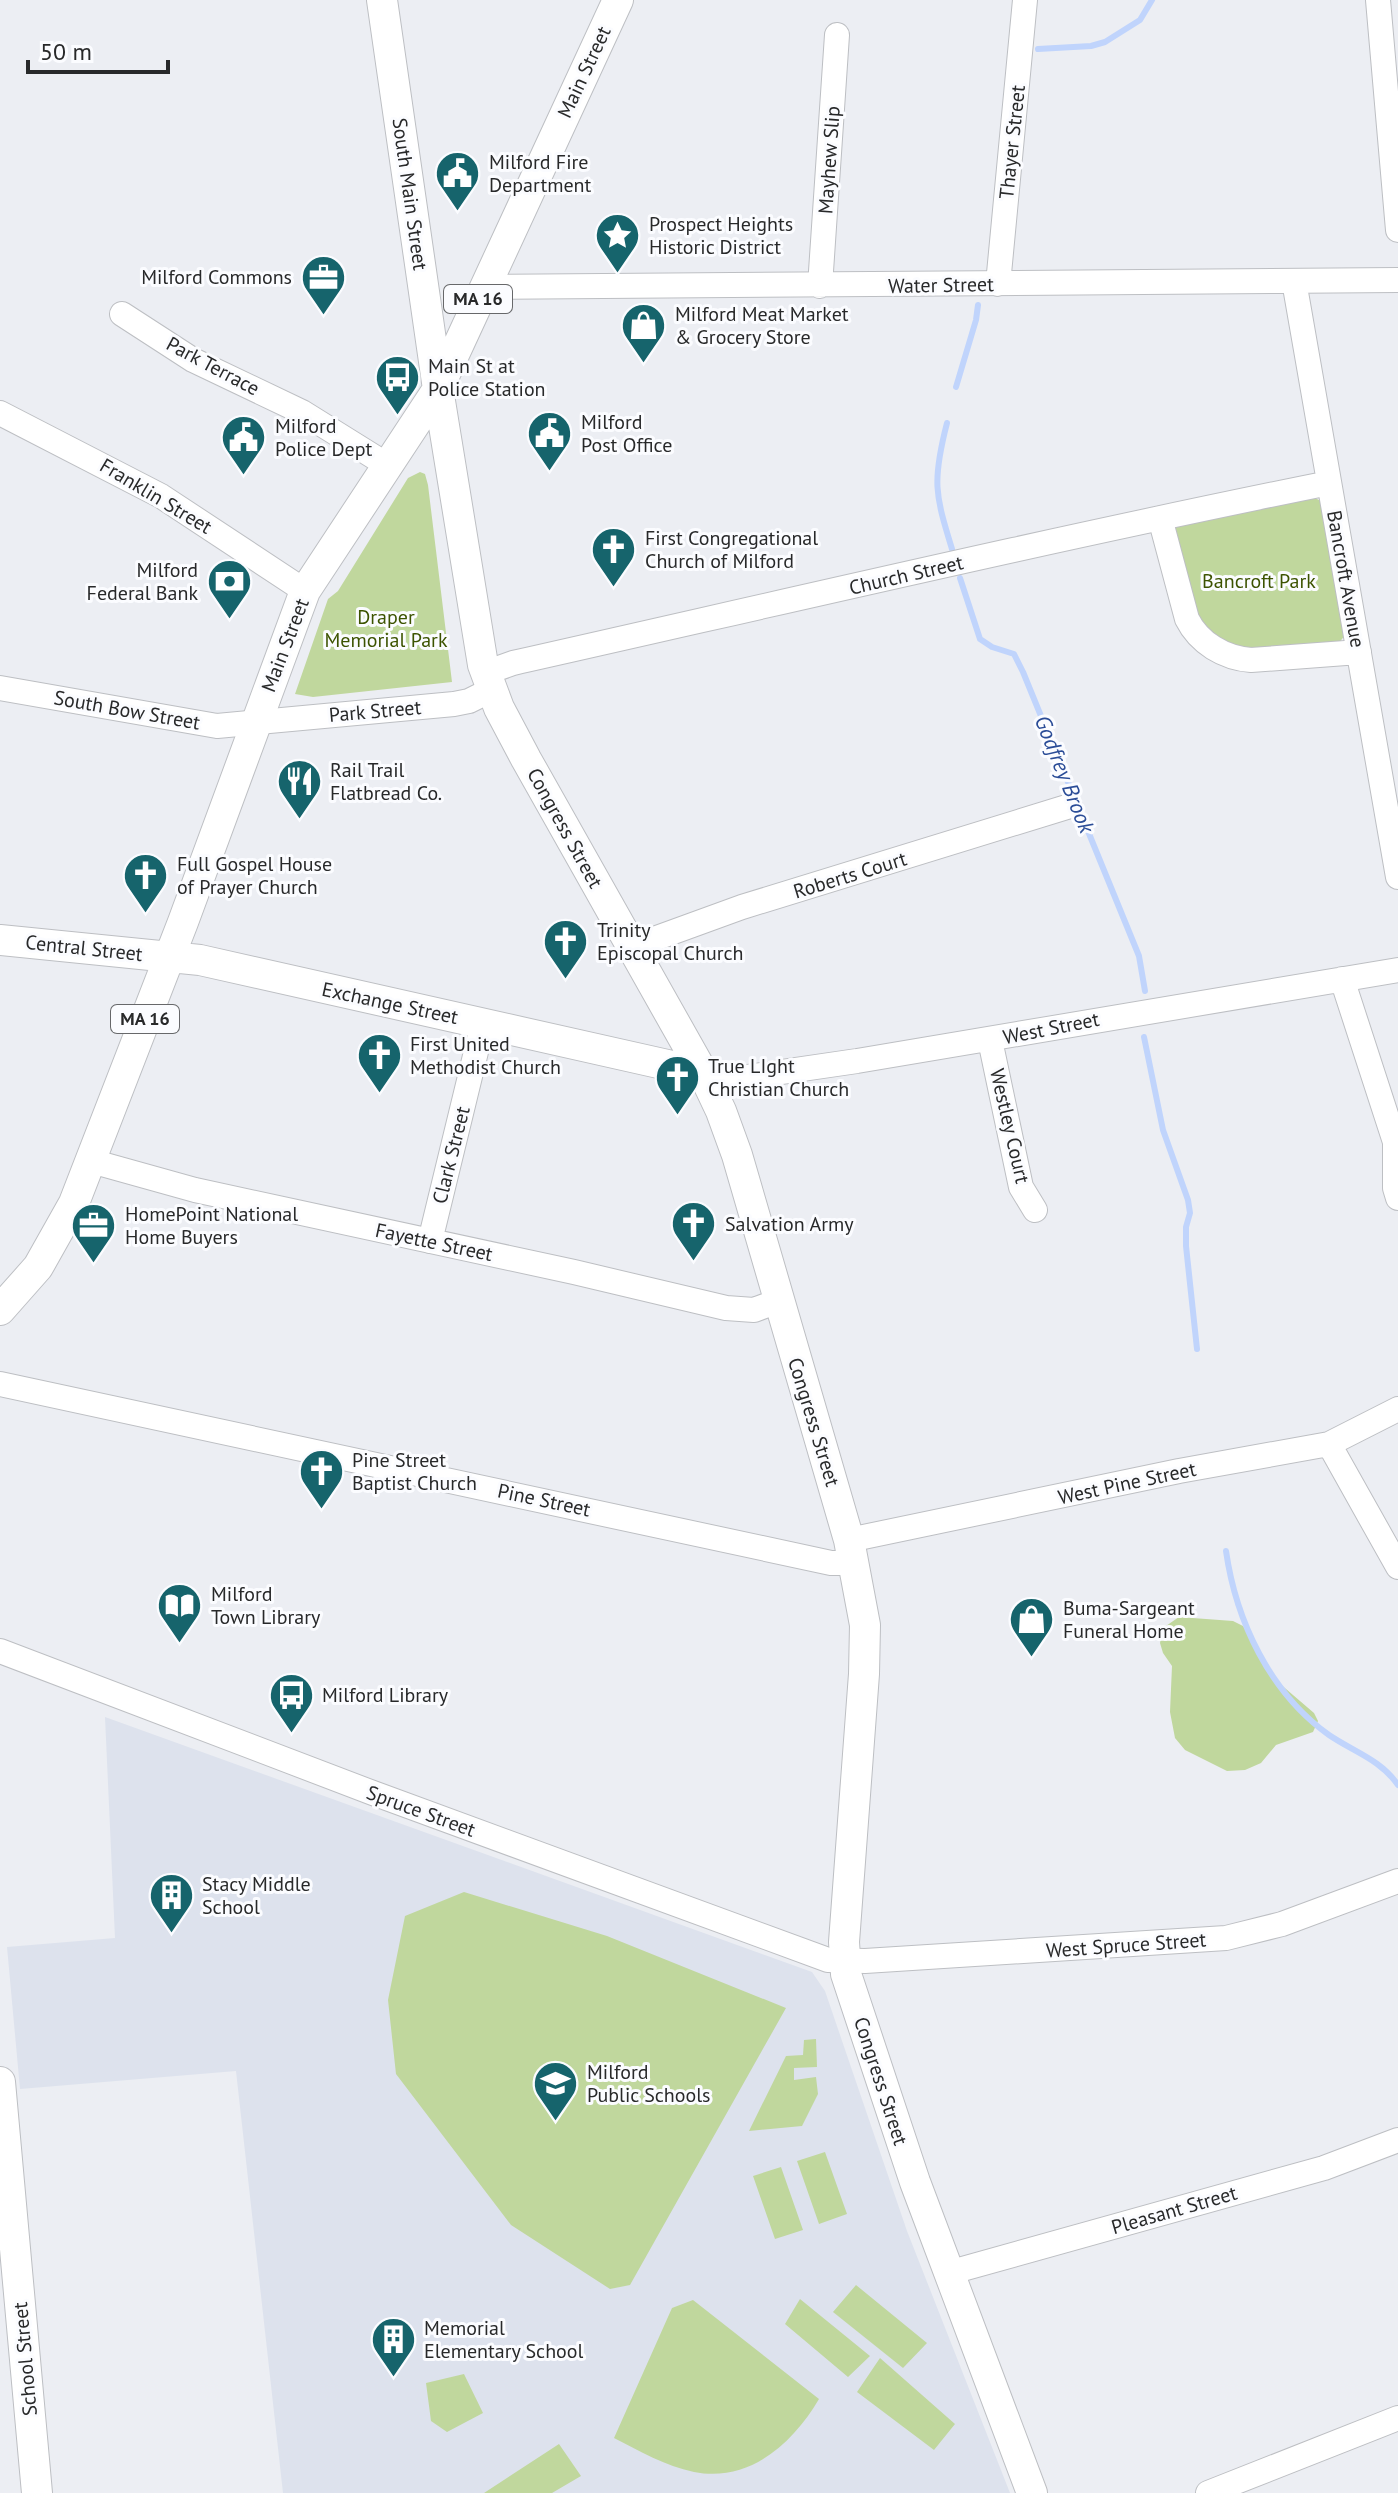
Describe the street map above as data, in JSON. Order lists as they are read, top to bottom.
{
  "streets": {
    "main road": [
      "Main Street",
      "South Main Street",
      "MA 16",
      "Congress Street",
      "Central Street",
      "Exchange Street",
      "School Street"
    ],
    "street": [
      "Thayer Street",
      "Mayhew Slip",
      "Water Street",
      "Park Terrace",
      "Franklin Street",
      "Church Street",
      "Bancroft Avenue",
      "South Bow Street",
      "Park Street",
      "Roberts Court",
      "West Street",
      "Westley Court",
      "Clark Street",
      "Fayette Street",
      "West Pine Street",
      "Pine Street",
      "Spruce Street",
      "West Spruce Street",
      "Pleasant Street"
    ]
  },
  "crossings": [
    ["Main Street", "South Main Street"],
    ["Main Street", "Water Street"],
    ["Main Street", "Park Terrace"],
    ["Main Street", "Franklin Street"],
    ["Main Street", "South Bow Street"],
    ["Main Street", "Park Street"],
    ["Main Street", "Congress Street"],
    ["Main Street", "Central Street"],
    ["Main Street", "Exchange Street"],
    ["Main Street", "Fayette Street"],
    ["Thayer Street", "Water Street"],
    ["Mayhew Slip", "Water Street"],
    ["South Main Street", "Congress Street"],
    ["Water Street", "Bancroft Avenue"],
    ["Church Street", "Bancroft Avenue"],
    ["Church Street", "Park Street"],
    ["Church Street", "Congress Street"],
    ["South Bow Street", "Park Street"],
    ["Park Street", "Congress Street"],
    ["Congress Street", "Roberts Court"],
    ["Congress Street", "Exchange Street"],
    ["Congress Street", "West Street"],
    ["Congress Street", "Fayette Street"],
    ["Congress Street", "West Pine Street"],
    ["Congress Street", "Pine Street"],
    ["Congress Street", "Spruce Street"],
    ["Congress Street", "West Spruce Street"],
    ["Congress Street", "Pleasant Street"],
    ["Central Street", "Exchange Street"],
    ["Exchange Street", "West Street"],
    ["Exchange Street", "Clark Street"],
    ["West Street", "Westley Court"],
    ["Clark Street", "Fayette Street"],
    ["West Pine Street", "Pine Street"],
    ["Spruce Street", "West Spruce Street"]
  ],
  "water": ["Godfrey Brook"],
  "parks": ["Bancroft Park", "Draper Memorial Park"],
  "places": {
    "public building": ["Milford Fire Department", "Milford Post Office", "Milford Police Dept"],
    "place": ["Prospect Heights Historic District"],
    "office": ["Milford Commons", "HomePoint National Home Buyers"],
    "shop": ["Milford Meat Market & Grocery Store", "Buma-Sargeant Funeral Home"],
    "bus stop": ["Main St at Police Station", "Milford Library"],
    "church": [
      "First Congregational Church of Milford",
      "Full Gospel House of Prayer Church",
      "Trinity Episcopal Church",
      "First United Methodist Church",
      "True LIght Christian Church",
      "Salvation Army",
      "Pine Street Baptist Church"
    ],
    "bank": ["Milford Federal Bank"],
    "restaurant": ["Rail Trail Flatbread Co."],
    "library": ["Milford Town Library"],
    "building": ["Stacy Middle School", "Memorial Elementary School"],
    "school or university": ["Milford Public Schools"]
  },
  "scale_bar": "50 m"
}
